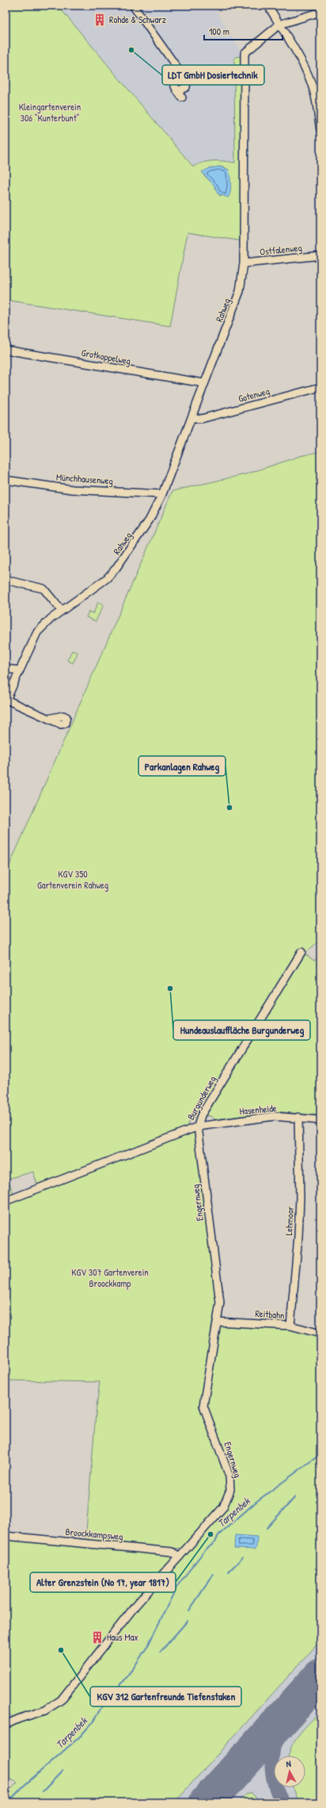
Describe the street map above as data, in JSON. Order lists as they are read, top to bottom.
{
  "streets": {
    "street": [
      "Ostfalenweg",
      "Rahweg",
      "Grotkoppelweg",
      "Gotenweg",
      "Münchhausenweg",
      "Burgunderweg",
      "Hasenheide",
      "Engernweg",
      "Lehmoor",
      "Reitbahn",
      "Broockkampsweg"
    ]
  },
  "crossings": [
    ["Ostfalenweg", "Rahweg"],
    ["Rahweg", "Grotkoppelweg"],
    ["Rahweg", "Gotenweg"],
    ["Rahweg", "Münchhausenweg"],
    ["Burgunderweg", "Hasenheide"],
    ["Burgunderweg", "Engernweg"],
    ["Hasenheide", "Engernweg"],
    ["Hasenheide", "Lehmoor"],
    ["Engernweg", "Reitbahn"],
    ["Engernweg", "Broockkampsweg"],
    ["Lehmoor", "Reitbahn"]
  ],
  "water": ["Tarpenbek"],
  "parks": ["Kleingartenverein 306 \"Kunterbunt\"", "KGV 350 Gartenverein Rahweg", "KGV 307 Gartenverein Broockkamp"],
  "places": {
    "building": ["Rohde & Schwarz", "Haus Max"],
    "other": [
      "LDT GmbH Dosiertechnik",
      "Parkanlagen Rahweg",
      "Hundeauslauffläche Burgunderweg",
      "Alter Grenzstein (No 17, year 1817)",
      "KGV 312 Gartenfreunde Tiefenstaken"
    ]
  },
  "scale_bar": "100 m",
  "north": "top"
}
